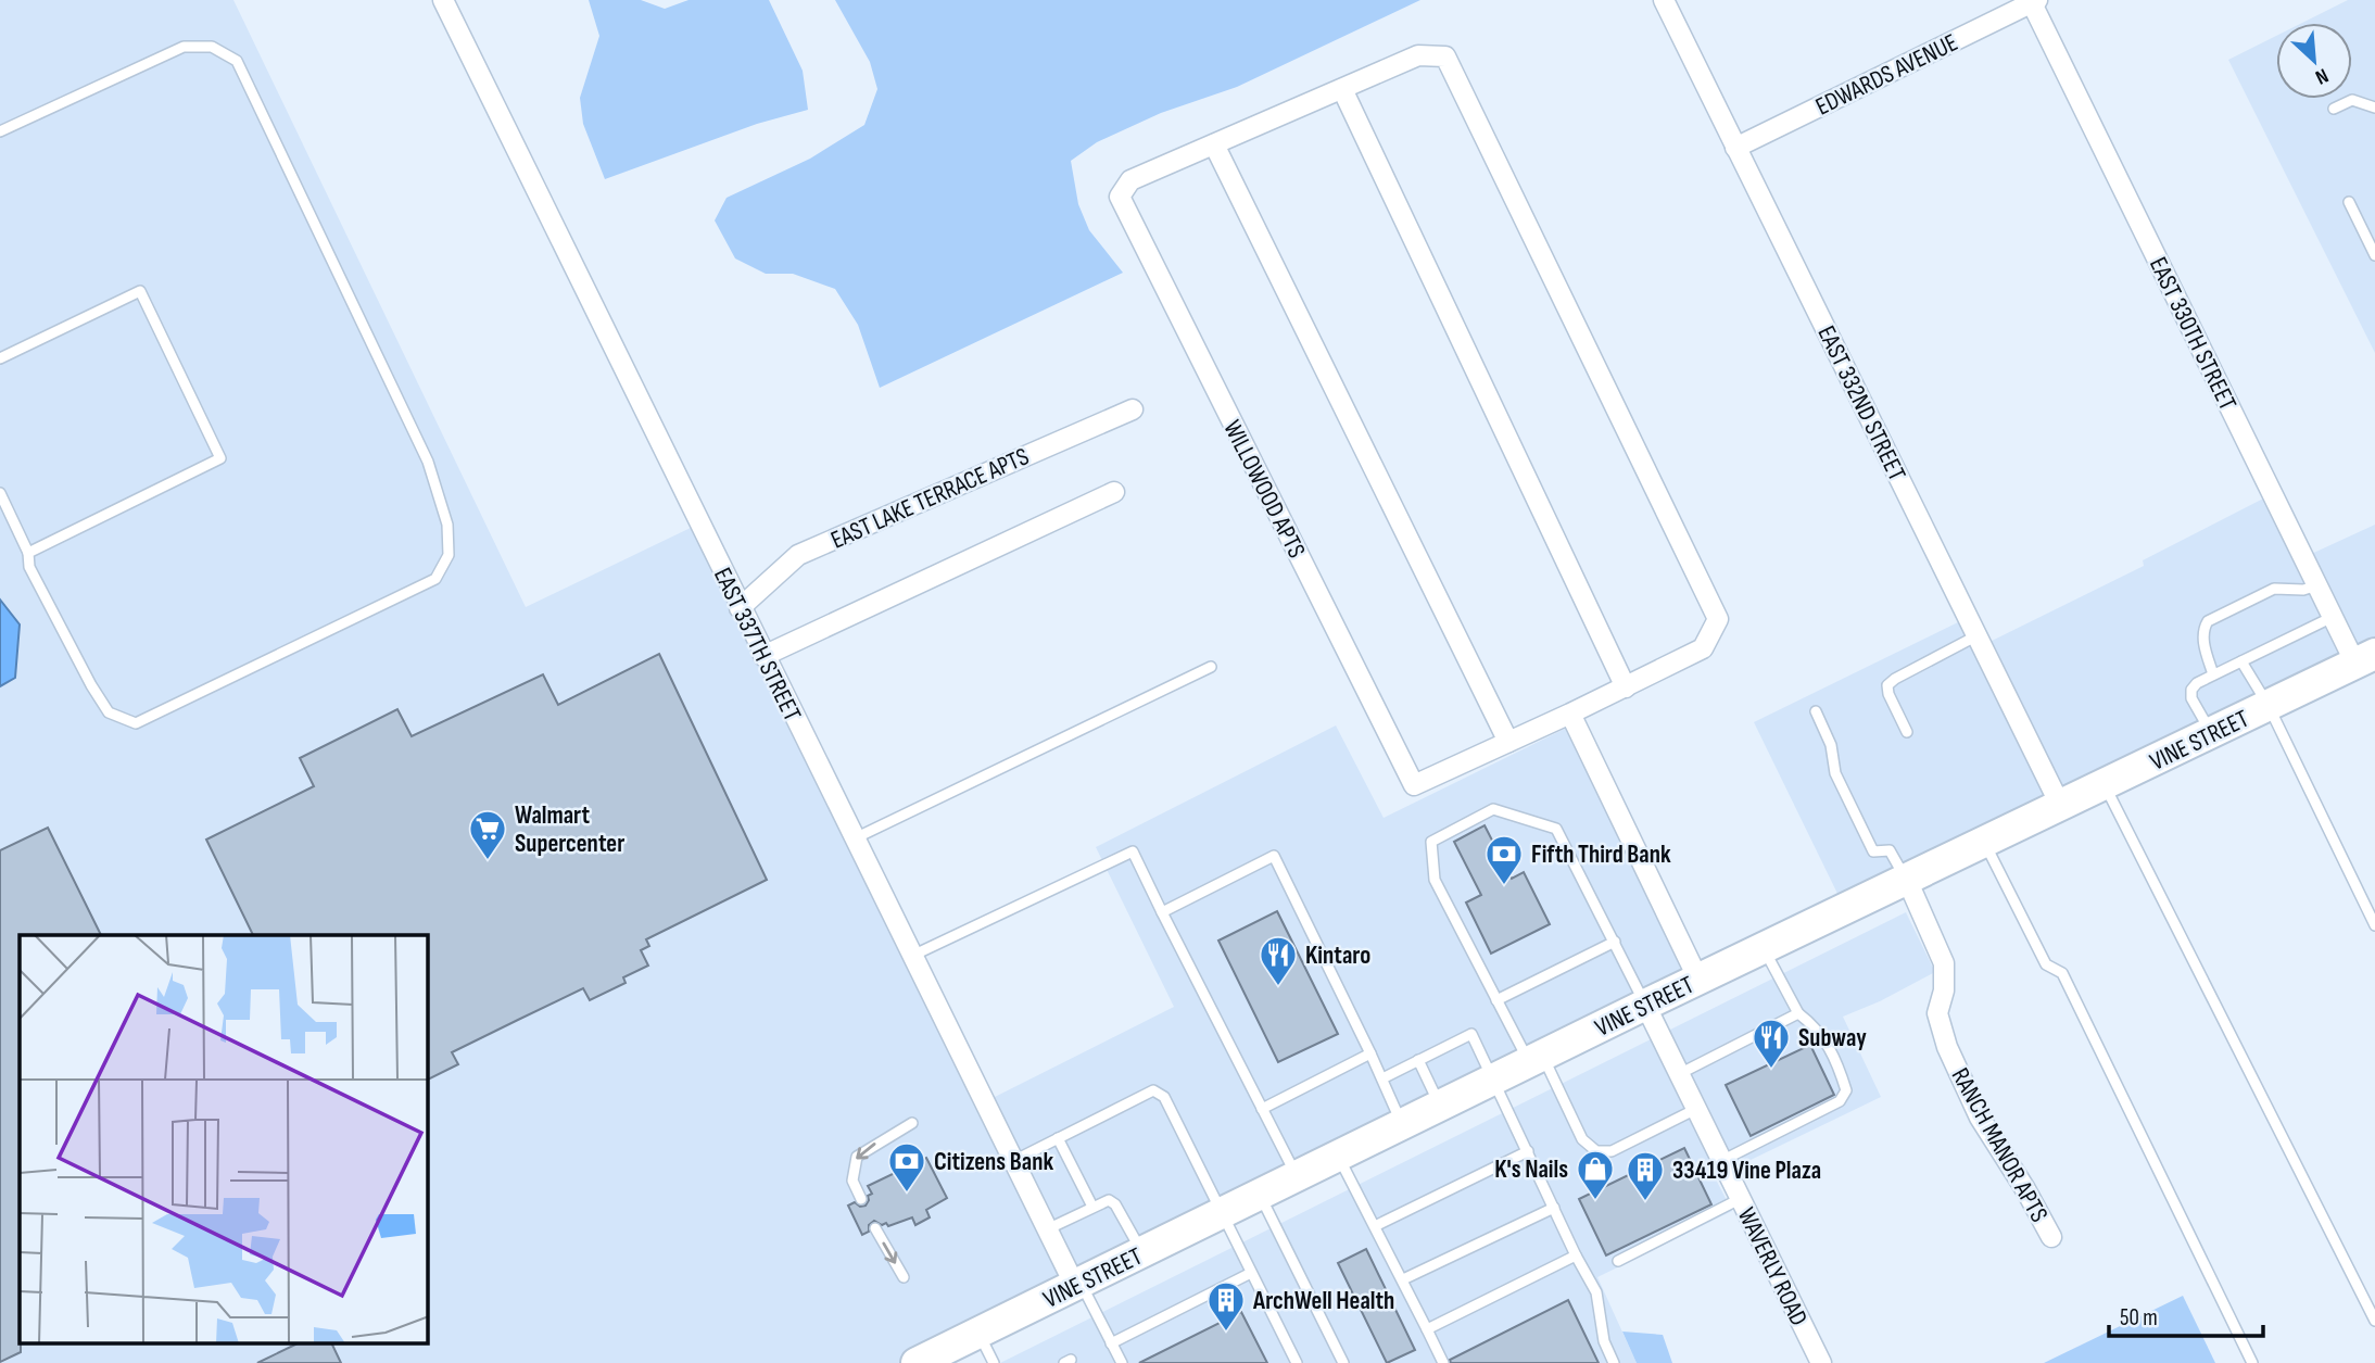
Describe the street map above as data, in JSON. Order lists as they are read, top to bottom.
{
  "streets": {
    "main road": ["VINE STREET"],
    "street": [
      "EDWARDS AVENUE",
      "EAST 330TH STREET",
      "EAST 332ND STREET",
      "WILLOWOOD APTS",
      "EAST LAKE TERRACE APTS",
      "EAST 337TH STREET",
      "RANCH MANOR APTS",
      "WAVERLY ROAD"
    ]
  },
  "crossings": [
    ["EDWARDS AVENUE", "EAST 330TH STREET"],
    ["EDWARDS AVENUE", "EAST 332ND STREET"],
    ["EAST 330TH STREET", "VINE STREET"],
    ["EAST 332ND STREET", "VINE STREET"],
    ["EAST LAKE TERRACE APTS", "EAST 337TH STREET"],
    ["EAST 337TH STREET", "VINE STREET"],
    ["VINE STREET", "RANCH MANOR APTS"],
    ["VINE STREET", "WAVERLY ROAD"]
  ],
  "places": {
    "supermarket": ["Walmart Supercenter"],
    "bank": ["Fifth Third Bank", "Citizens Bank"],
    "restaurant": ["Kintaro", "Subway"],
    "shop": ["K's Nails"],
    "building": ["33419 Vine Plaza", "ArchWell Health"]
  },
  "scale_bar": "50 m",
  "north": "bottom right"
}
